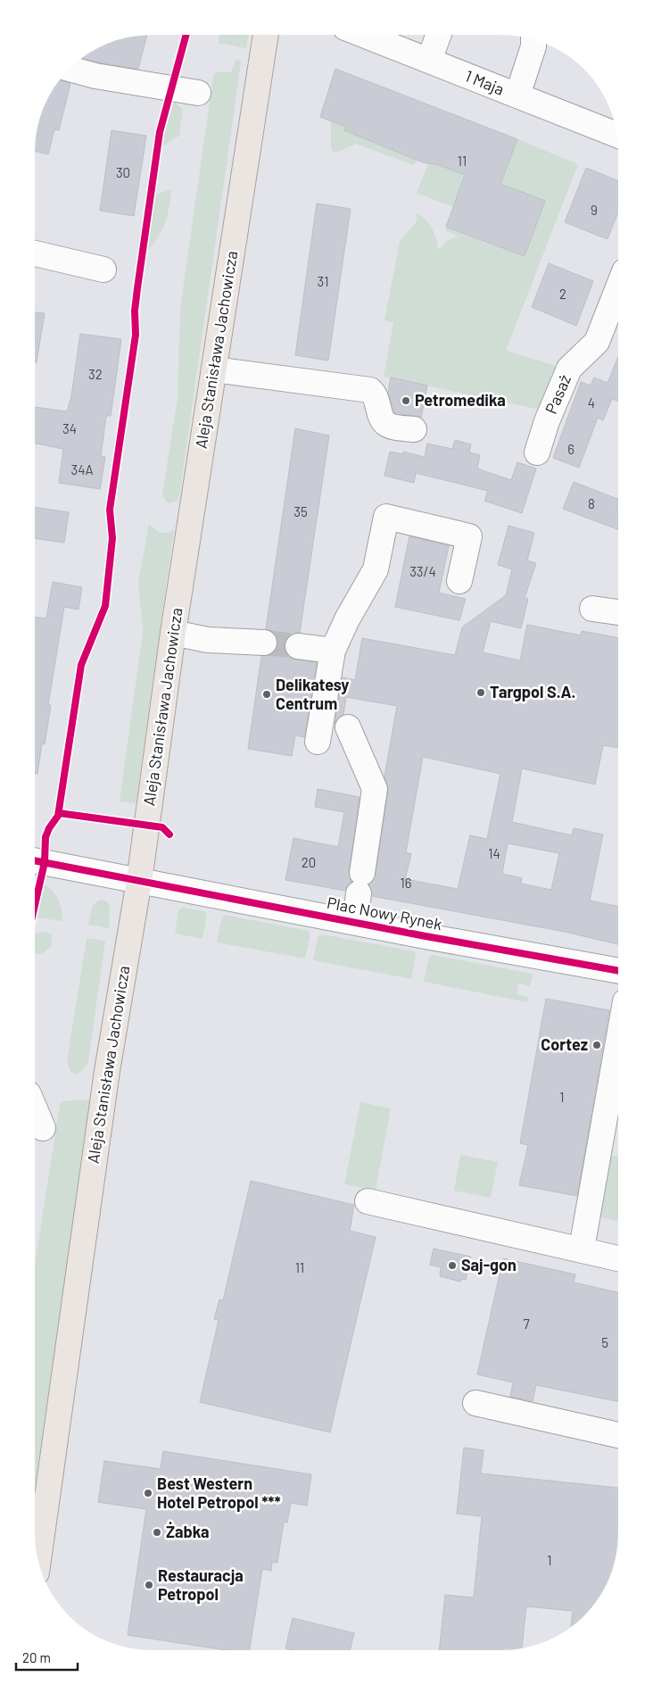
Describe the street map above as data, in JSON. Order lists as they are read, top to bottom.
{
  "streets": {
    "main road": ["Aleja Stanisława Jachowicza"],
    "street": ["1 Maja", "Pasaż", "Plac Nowy Rynek"]
  },
  "crossings": [
    ["Aleja Stanisława Jachowicza", "Plac Nowy Rynek"]
  ],
  "places": [
    "Petromedika",
    "Targpol S.A.",
    "Delikatesy Centrum",
    "Cortez",
    "Saj-gon",
    "Best Western Hotel Petropol ***",
    "Żabka",
    "Restauracja Petropol"
  ],
  "house_numbers": [
    "11",
    "30",
    "9",
    "31",
    "2",
    "32",
    "4",
    "34",
    "6",
    "34A",
    "8",
    "35",
    "33/4",
    "14",
    "20",
    "16",
    "1",
    "11",
    "7",
    "5",
    "1"
  ],
  "scale_bar": "20 m"
}
